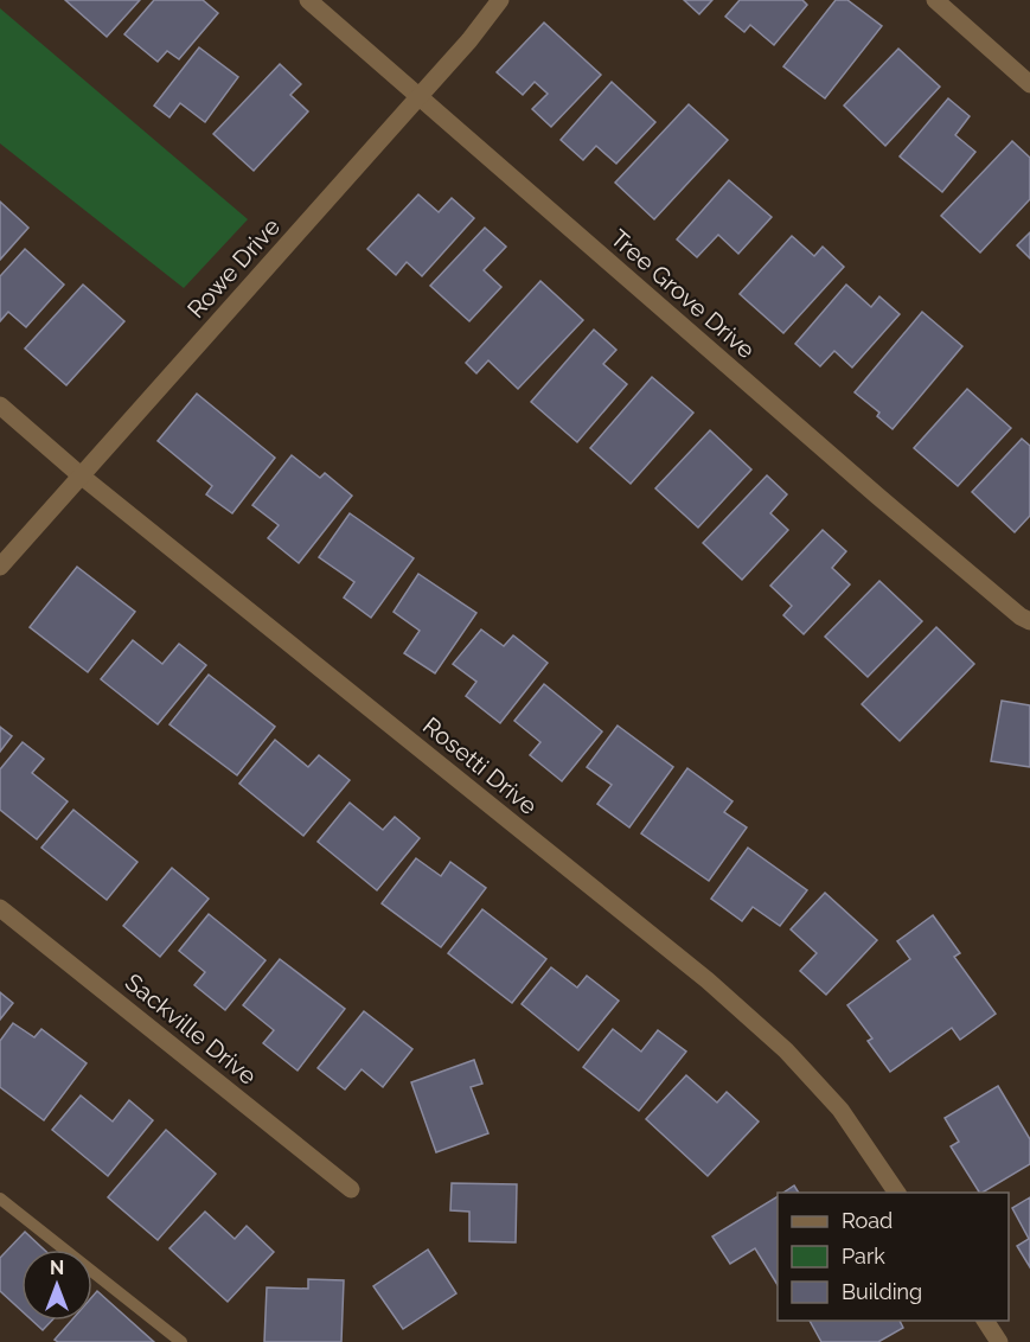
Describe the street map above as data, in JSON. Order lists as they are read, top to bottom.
{
  "streets": {
    "street": [
      "Rowe Drive",
      "Tree Grove Drive",
      "Rosetti Drive",
      "Sackville Drive"
    ]
  },
  "crossings": [
    ["Rowe Drive", "Tree Grove Drive"],
    ["Rowe Drive", "Rosetti Drive"]
  ],
  "legend": ["Road", "Park", "Building"],
  "north": "top"
}
